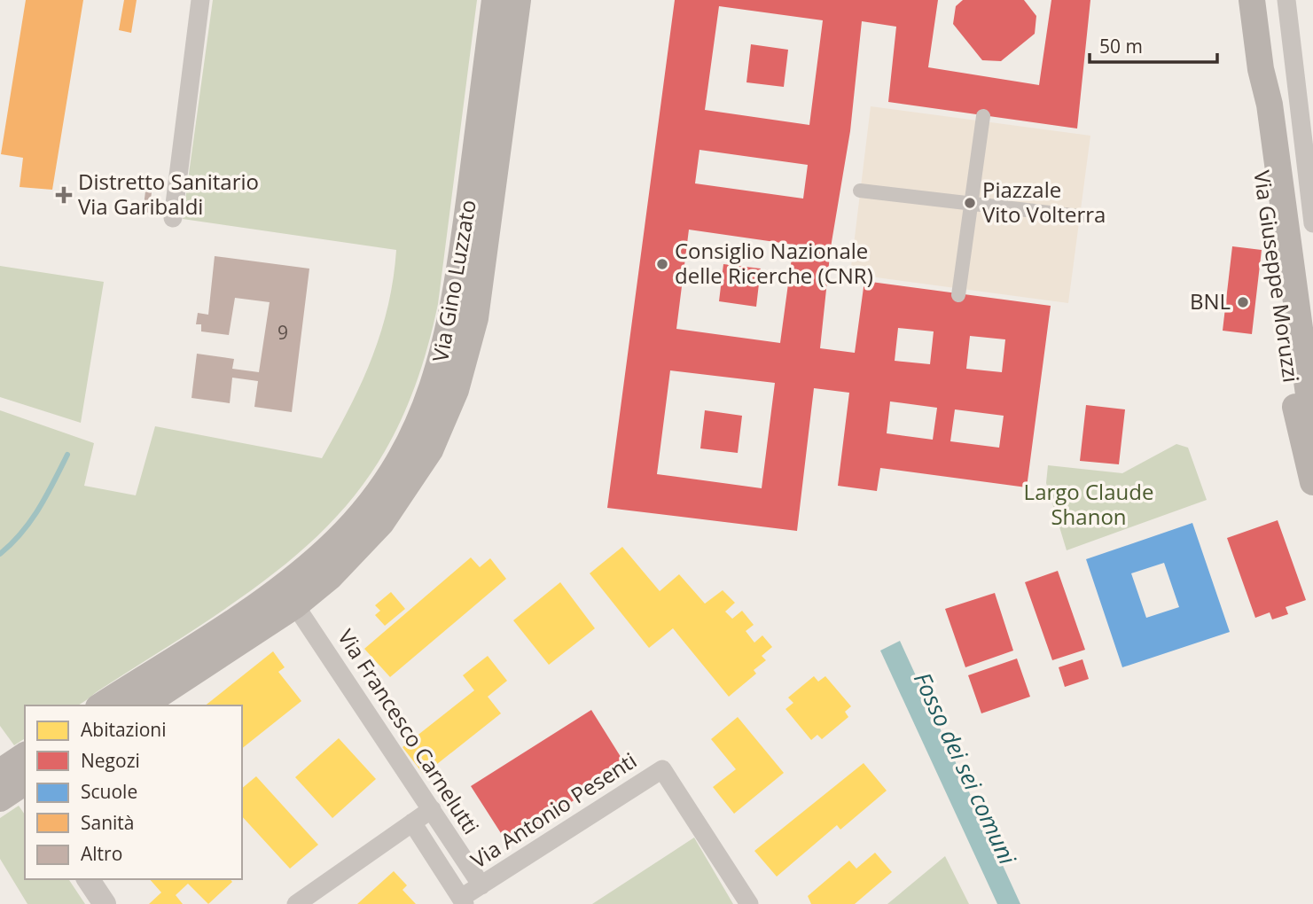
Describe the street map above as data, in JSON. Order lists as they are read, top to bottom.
{
  "streets": {
    "main road": ["Via Giuseppe Moruzzi", "Via Gino Luzzato"],
    "street": ["Via Francesco Carnelutti", "Via Antonio Pesenti"]
  },
  "crossings": [
    ["Via Gino Luzzato", "Via Francesco Carnelutti"],
    ["Via Francesco Carnelutti", "Via Antonio Pesenti"]
  ],
  "water": ["Fosso dei sei comuni"],
  "parks": ["Largo Claude Shanon"],
  "places": {
    "health": ["Distretto Sanitario Via Garibaldi"],
    "other": ["Piazzale Vito Volterra", "Consiglio Nazionale delle Ricerche (CNR)", "BNL"]
  },
  "house_numbers": ["9"],
  "legend": [
    "Abitazioni",
    "Negozi",
    "Scuole",
    "Sanità",
    "Altro"
  ],
  "scale_bar": "50 m"
}
